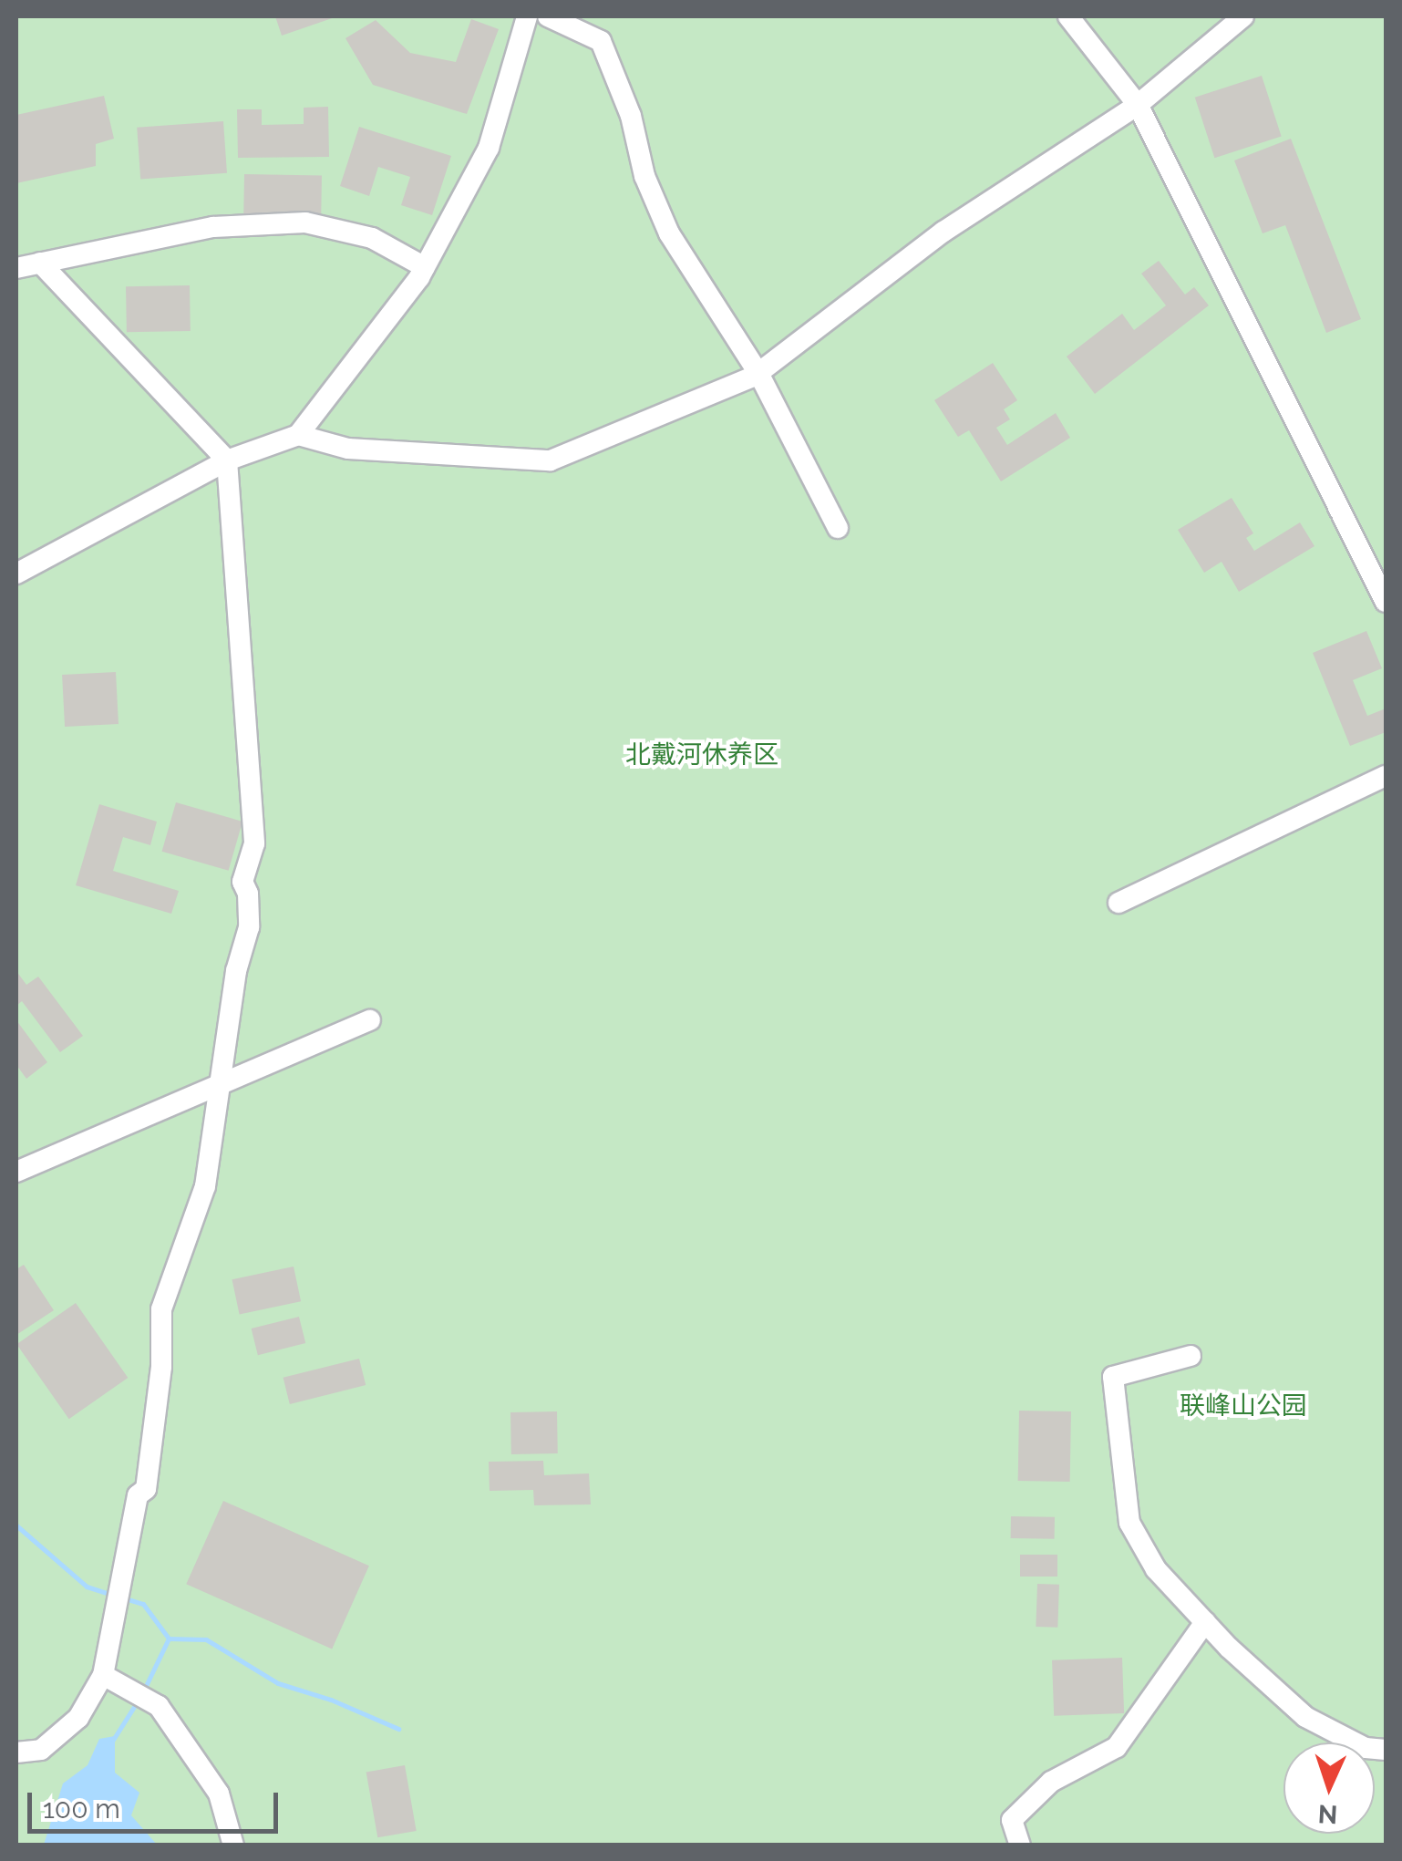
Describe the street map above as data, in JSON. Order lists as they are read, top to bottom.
{
  "parks": ["北戴河休养区", "联峰山公园"],
  "scale_bar": "100 m",
  "north": "bottom"
}
